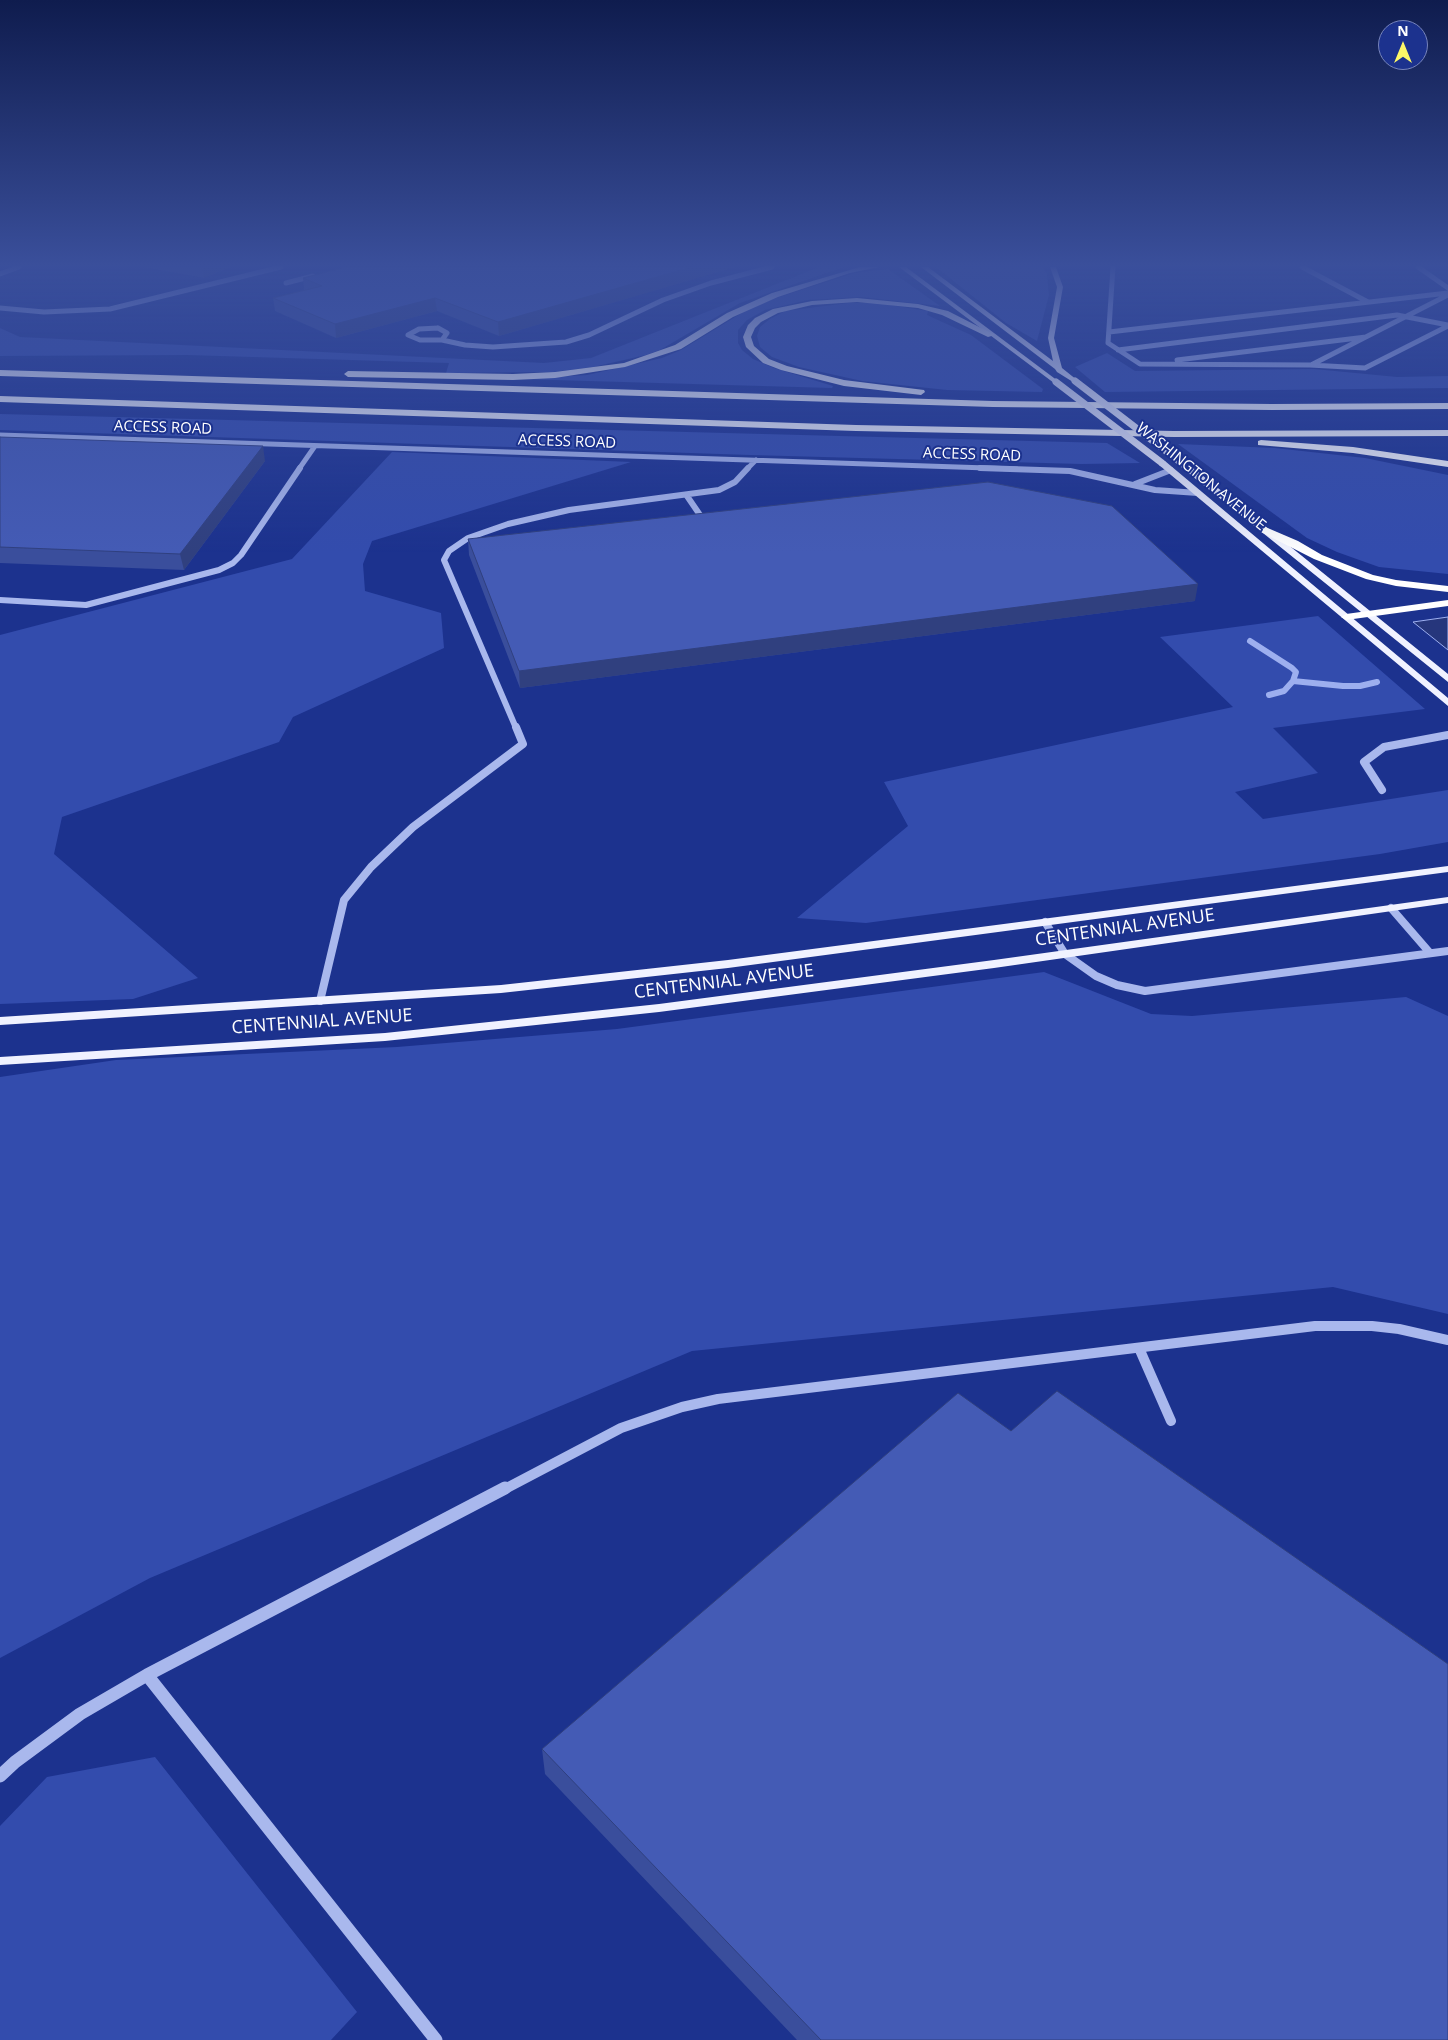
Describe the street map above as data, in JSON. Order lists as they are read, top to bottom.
{
  "streets": {
    "main road": ["WASHINGTON AVENUE", "CENTENNIAL AVENUE"],
    "lane": ["ACCESS ROAD"]
  },
  "crossings": [
    ["ACCESS ROAD", "WASHINGTON AVENUE"]
  ],
  "north": "top"
}
